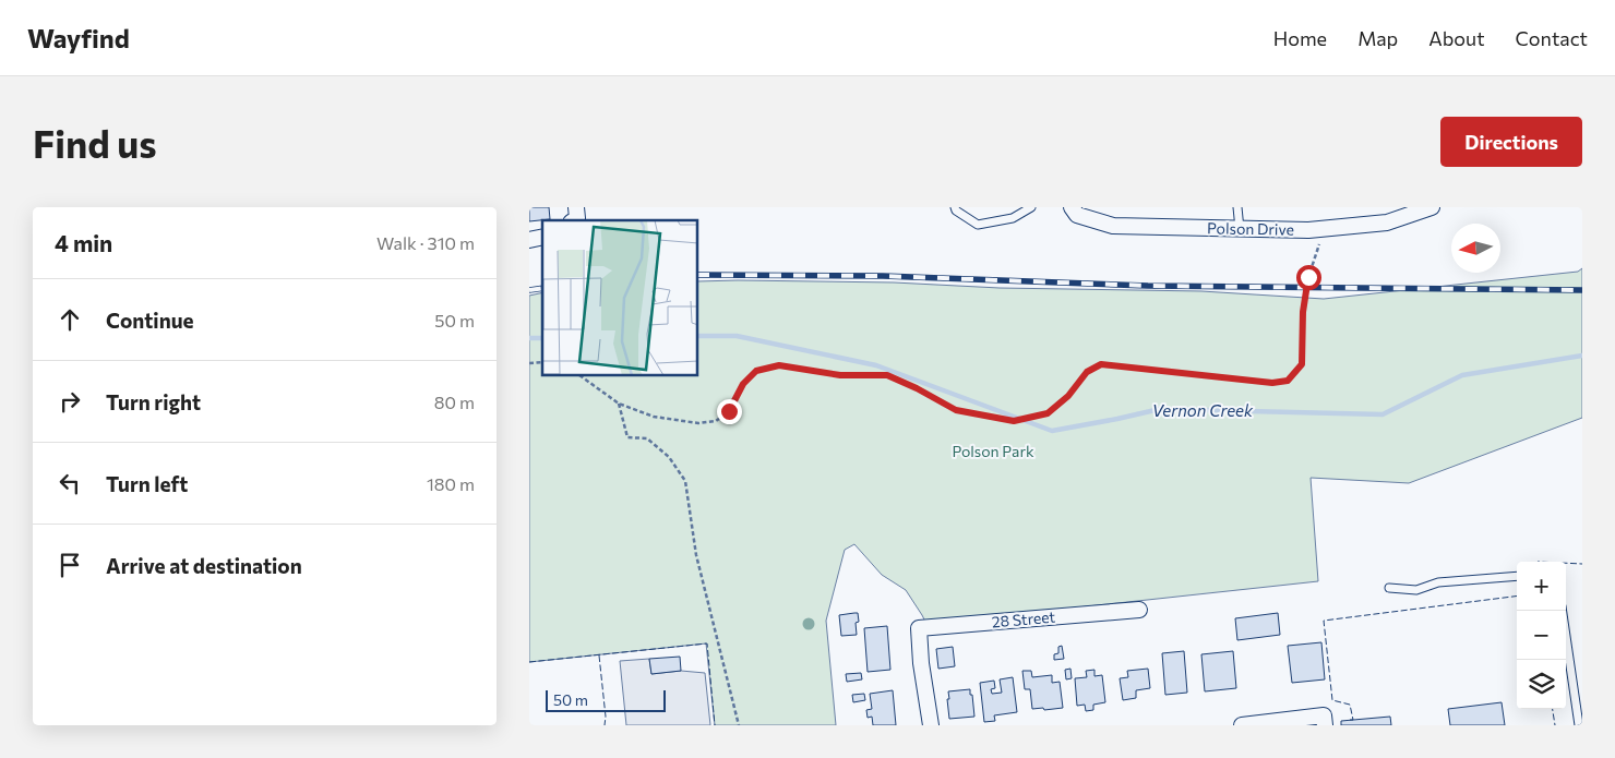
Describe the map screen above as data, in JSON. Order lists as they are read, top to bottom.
{
  "streets": {
    "street": ["Polson Drive", "28 Street"]
  },
  "water": ["Vernon Creek"],
  "parks": ["Polson Park"],
  "scale_bar": "50 m",
  "north": "left",
  "page": {
    "header": "Wayfind",
    "nav": [
      "Home",
      "Map",
      "About",
      "Contact"
    ],
    "buttons": "Directions",
    "title": "Find us",
    "heading": ["4 min", "Walk · 310 m"],
    "list": [
      ["Continue", "50 m"],
      ["Turn right", "80 m"],
      ["Turn left", "180 m"],
      "Arrive at destination"
    ],
    "map_buttons": ["+", "−"],
    "scale": "50 m"
  }
}
